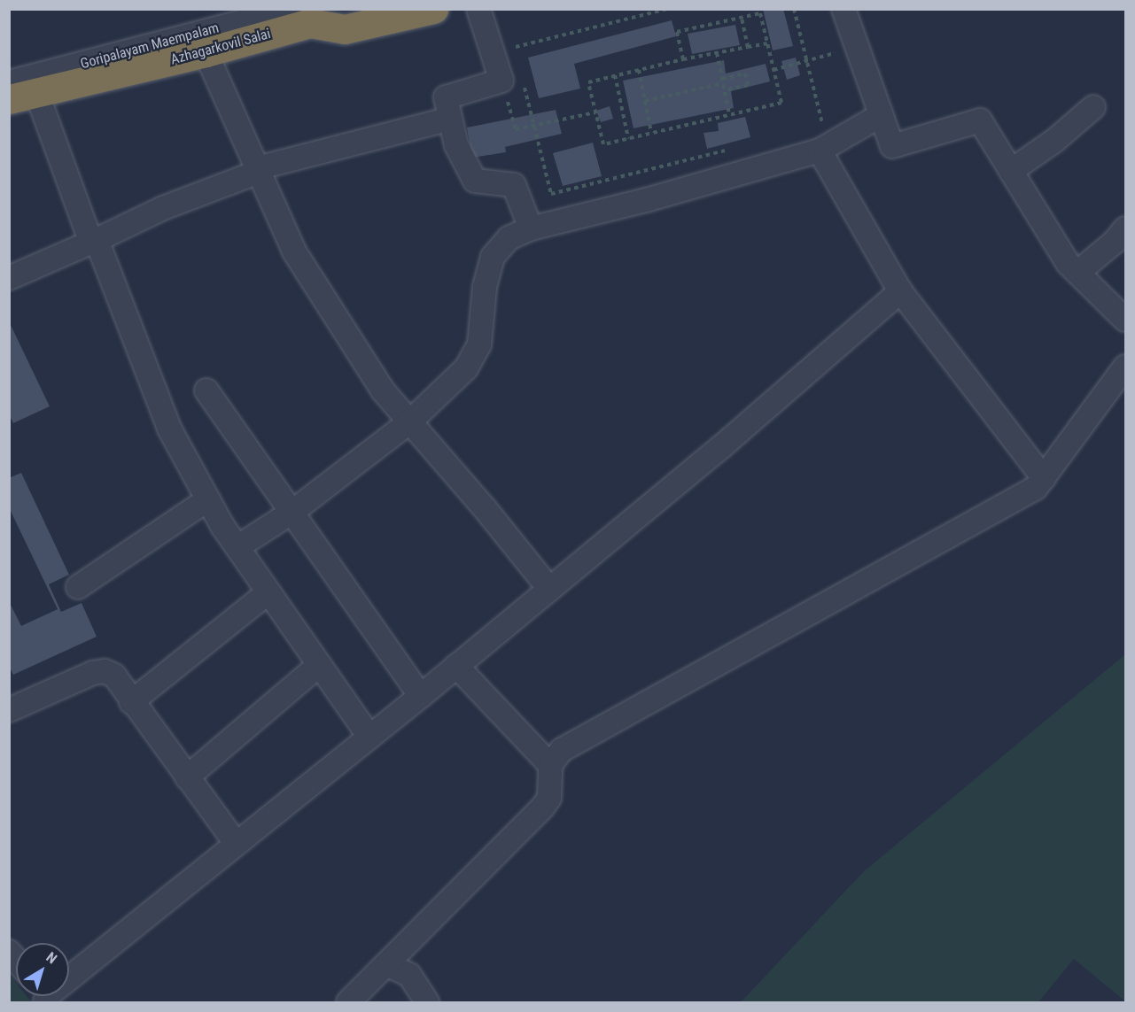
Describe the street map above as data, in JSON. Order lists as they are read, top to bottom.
{
  "streets": {
    "highway": ["Azhagarkovil Salai"],
    "street": ["Goripalayam Maempalam"]
  },
  "north": "top right"
}
